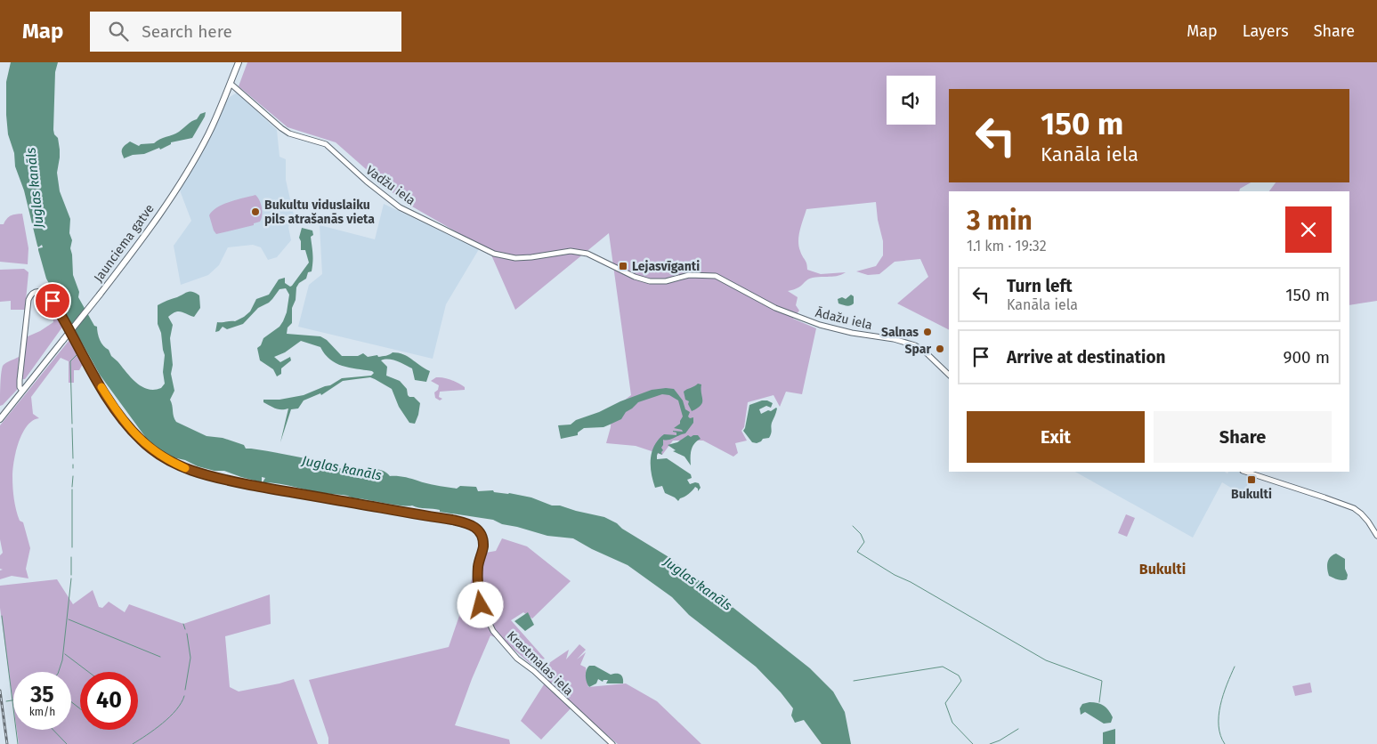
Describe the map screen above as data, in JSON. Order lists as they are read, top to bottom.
{
  "streets": {
    "main road": ["Jaunciema gatve"],
    "street": ["Vadžu iela", "Ādažu iela", "Krastmalas iela"]
  },
  "crossings": [
    ["Vadžu iela", "Jaunciema gatve"],
    ["Vadžu iela", "Ādažu iela"],
    ["Jaunciema gatve", "Krastmalas iela"]
  ],
  "districts": ["Bukulti"],
  "water": ["Juglas kanāls"],
  "places": {
    "other": ["Bukultu viduslaiku pils atrašanās vieta", "Salnas", "Spar"],
    "transit": ["Lejasvīganti", "Bukulti"]
  },
  "page": {
    "header": "Map",
    "search": "Search here",
    "nav": ["Map", "Layers", "Share"],
    "turn": ["150 m", "Kanāla iela"],
    "heading": ["3 min", "1.1 km · 19:32"],
    "list": [
      {
        "name": "Turn left",
        "note": "Kanāla iela",
        "value": "150 m"
      },
      {
        "name": "Arrive at destination",
        "value": "900 m"
      }
    ],
    "buttons": ["Exit", "Share"],
    "speed": "35 km/h",
    "limit": "40"
  }
}
